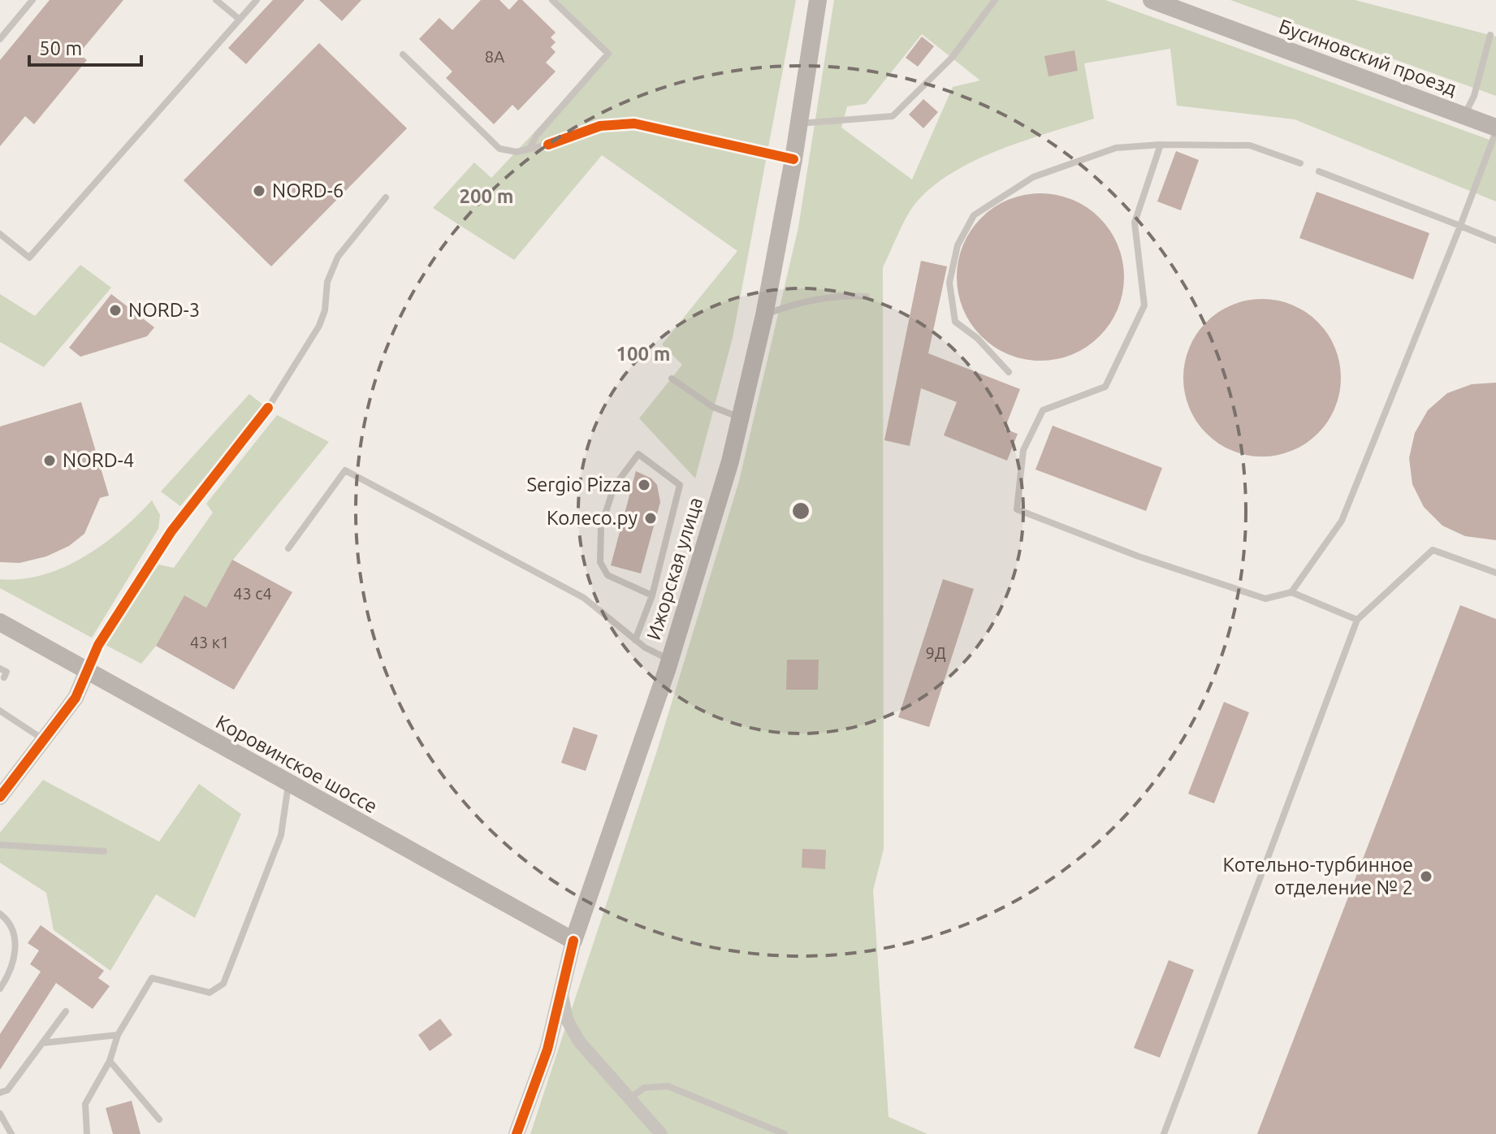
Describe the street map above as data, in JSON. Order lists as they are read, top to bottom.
{
  "streets": {
    "main road": ["Бусиновский проезд", "Ижорская улица", "Коровинское шоссе"]
  },
  "crossings": [
    ["Ижорская улица", "Коровинское шоссе"]
  ],
  "places": [
    "NORD-6",
    "NORD-3",
    "NORD-4",
    "Sergio Pizza",
    "Колесо.ру",
    "Котельно-турбинное отделение № 2"
  ],
  "house_numbers": [
    "8А",
    "43 с4",
    "43 к1",
    "9Д"
  ],
  "scale_bar": "50 m",
  "rings": ["200 m", "100 m"]
}
